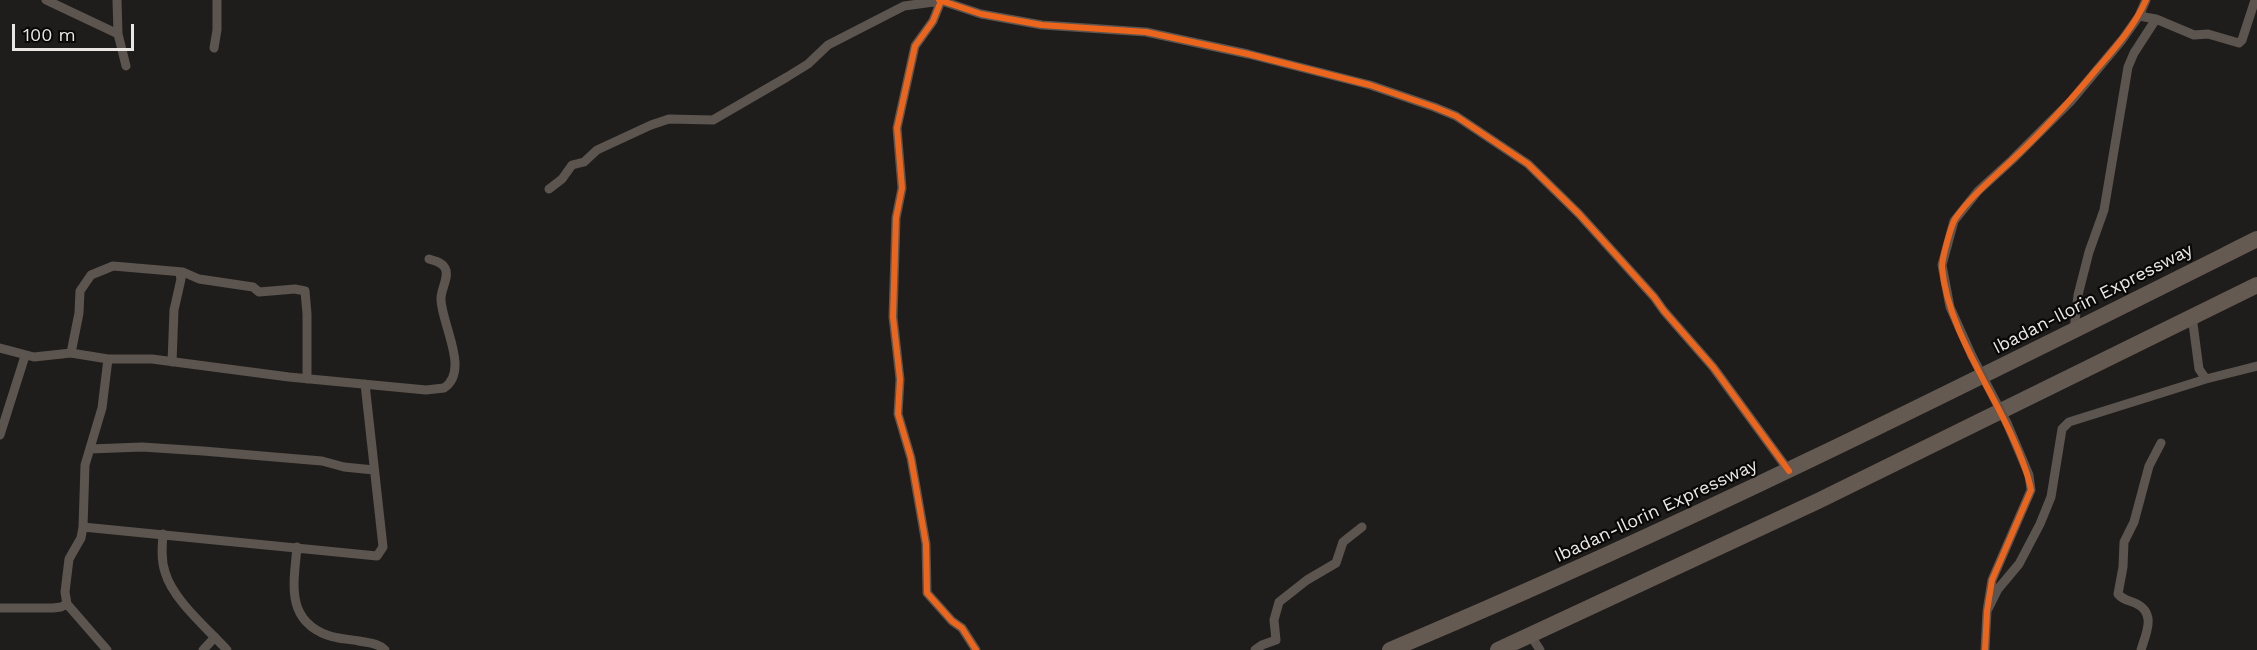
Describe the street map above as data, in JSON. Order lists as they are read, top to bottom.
{
  "streets": {
    "highway": ["Ibadan-Ilorin Expressway"]
  },
  "scale_bar": "100 m"
}
